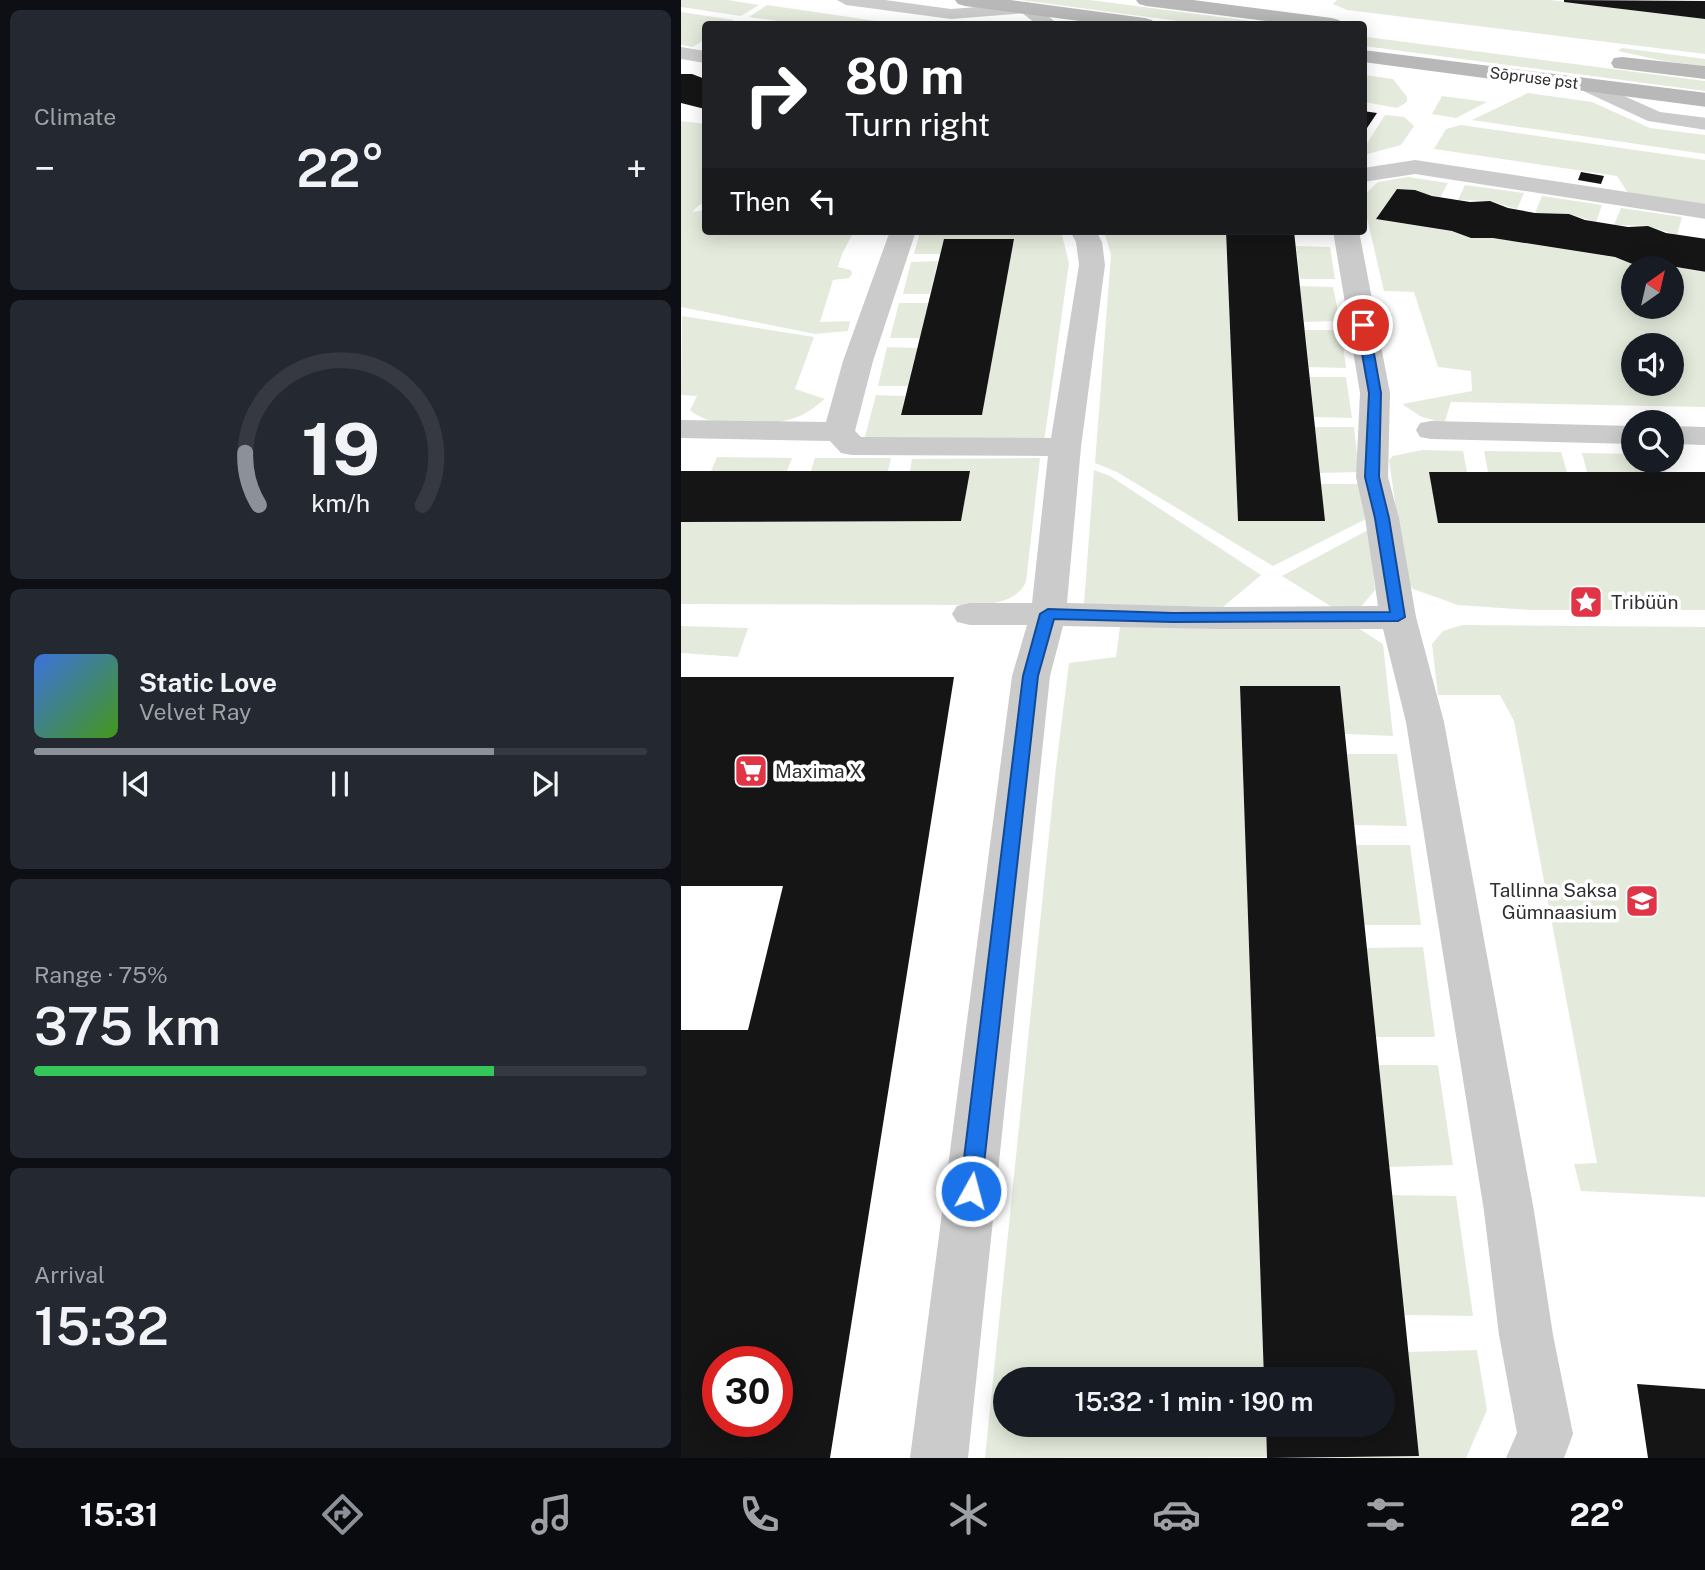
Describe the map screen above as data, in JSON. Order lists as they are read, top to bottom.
{
  "streets": {
    "main road": ["Sõpruse pst"]
  },
  "places": {
    "place": ["Tribüün"],
    "supermarket": ["Maxima X"],
    "school or university": ["Tallinna Saksa Gümnaasium"]
  },
  "north": "top right",
  "page": {
    "tile": [
      "Climate",
      ["Range · 75%", "375 km"],
      ["Arrival", "15:32"]
    ],
    "turn": ["80 m", "Turn right"],
    "heat": ["−", "22°", "+"],
    "then": "Then",
    "song": ["Static Love", "Velvet Ray"],
    "limit": "30",
    "trip": "15:32 · 1 min · 190 m",
    "tabs": ["15:31", "22°"],
    "gauge": ["19", "km/h"]
  }
}
